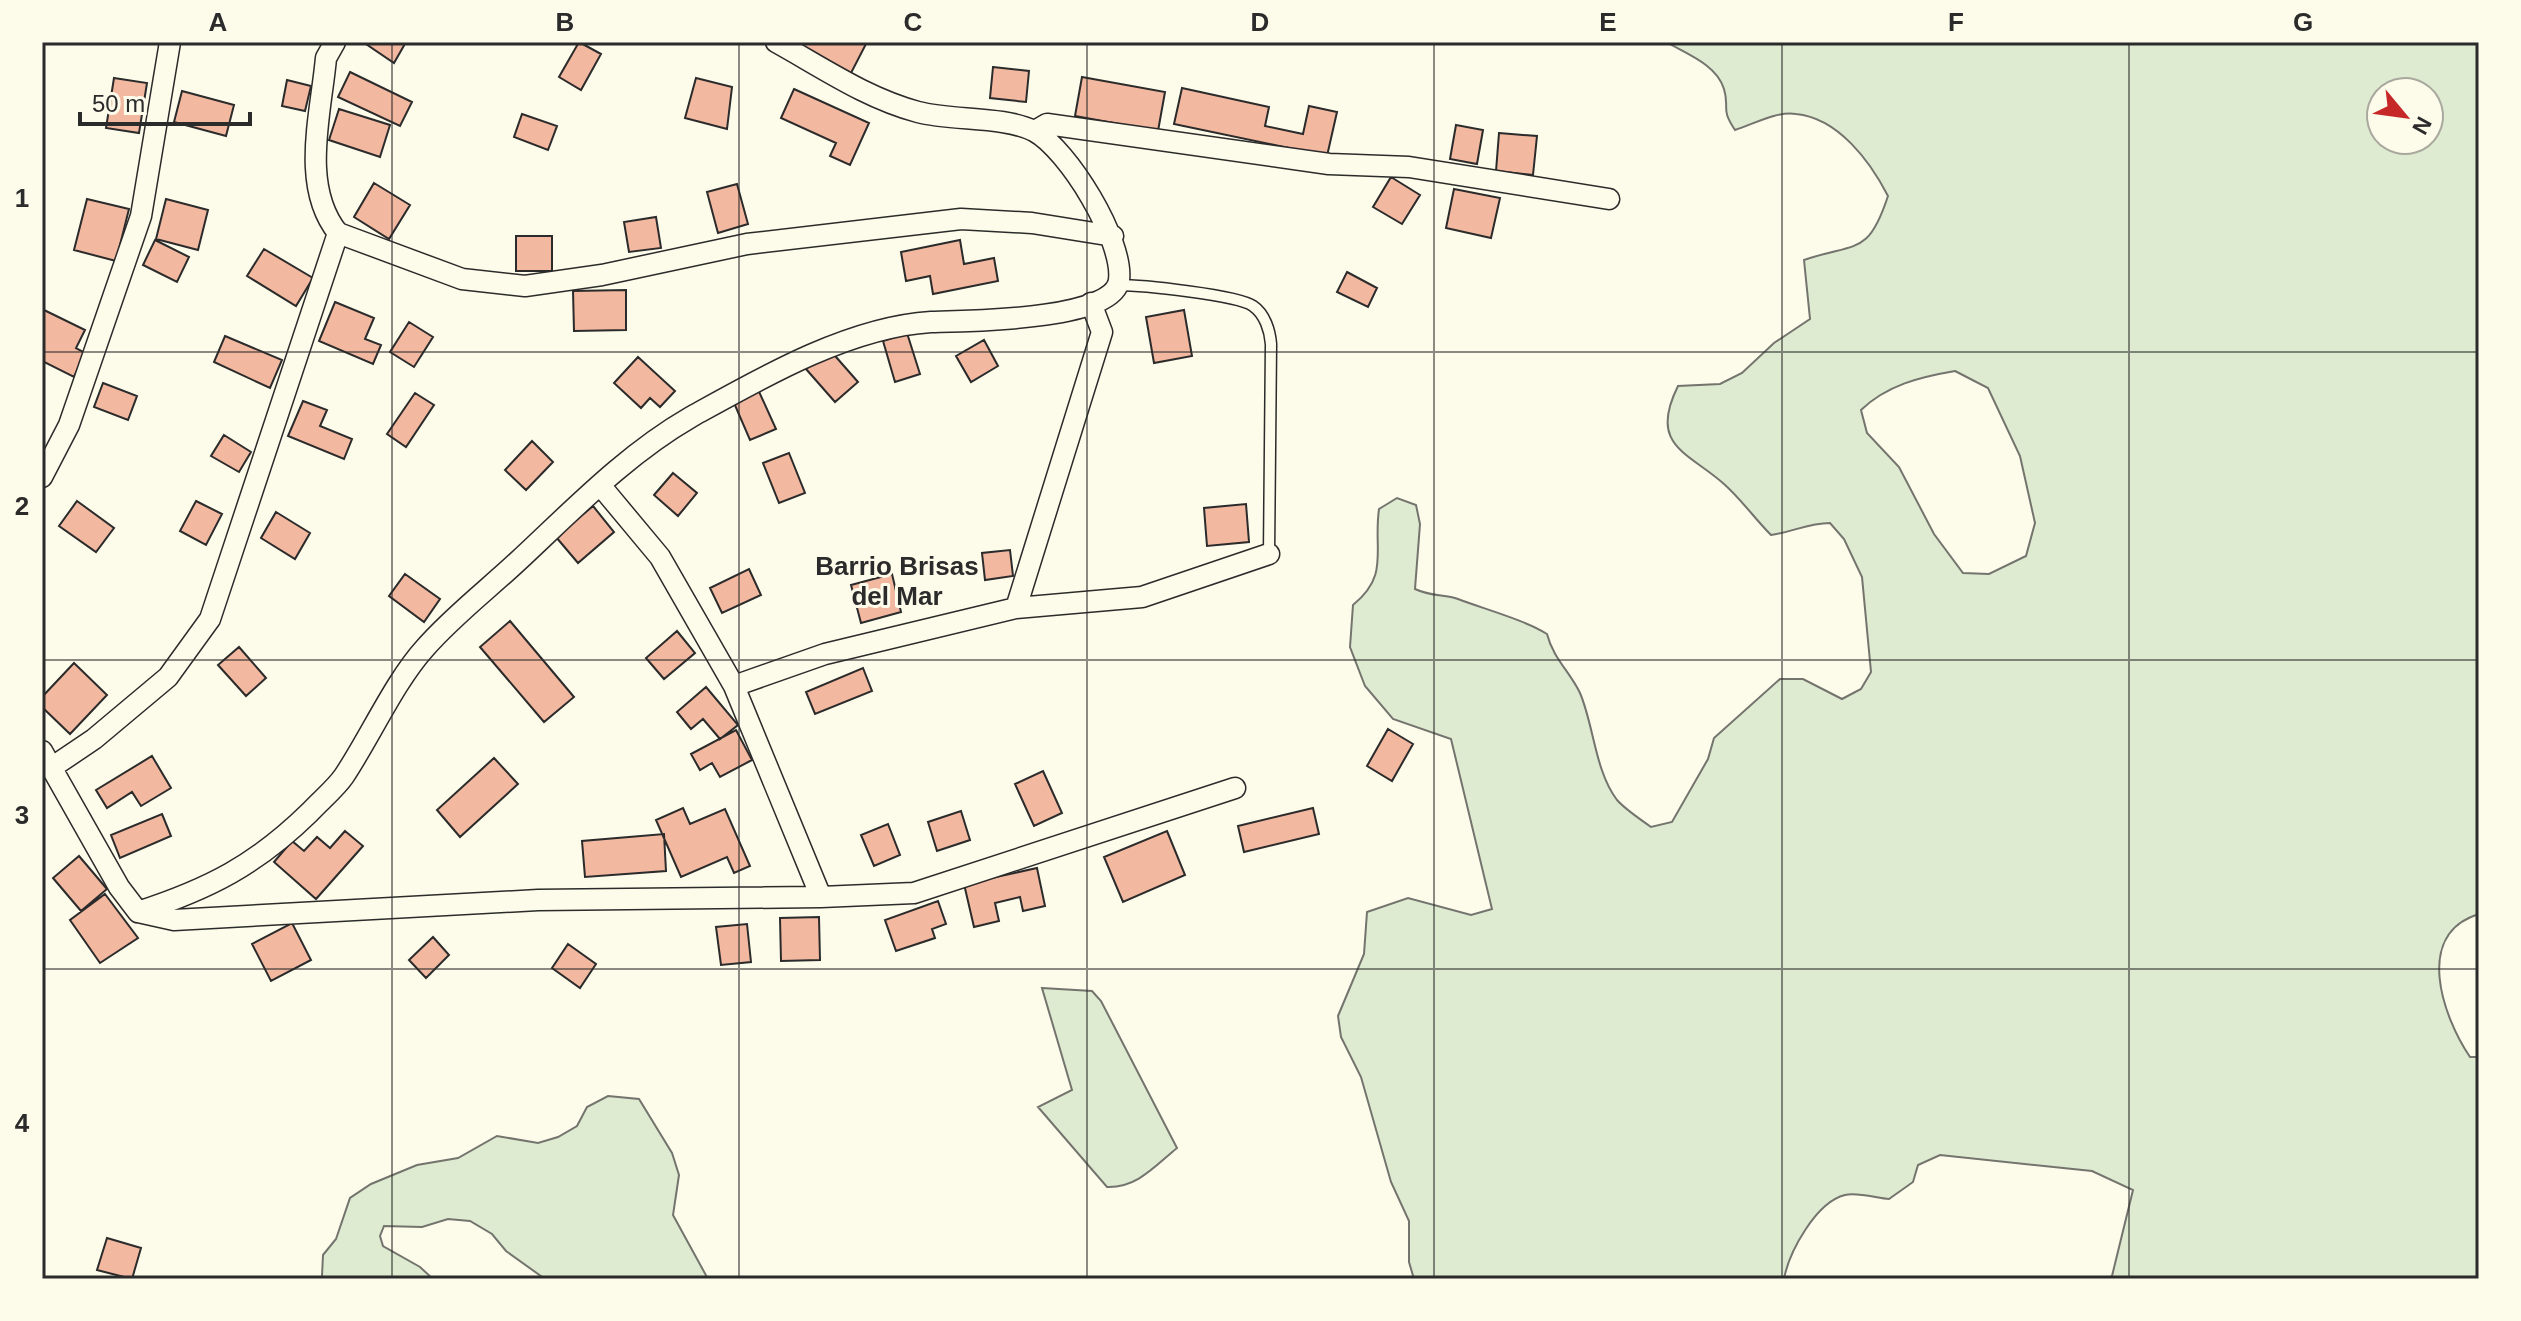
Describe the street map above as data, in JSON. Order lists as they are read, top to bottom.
{
  "districts": ["Barrio Brisas del Mar"],
  "scale_bar": "50 m",
  "north": "bottom right",
  "grid": {
    "columns": [
      "A",
      "B",
      "C",
      "D",
      "E",
      "F",
      "G"
    ],
    "rows": [
      "1",
      "2",
      "3",
      "4"
    ]
  }
}
